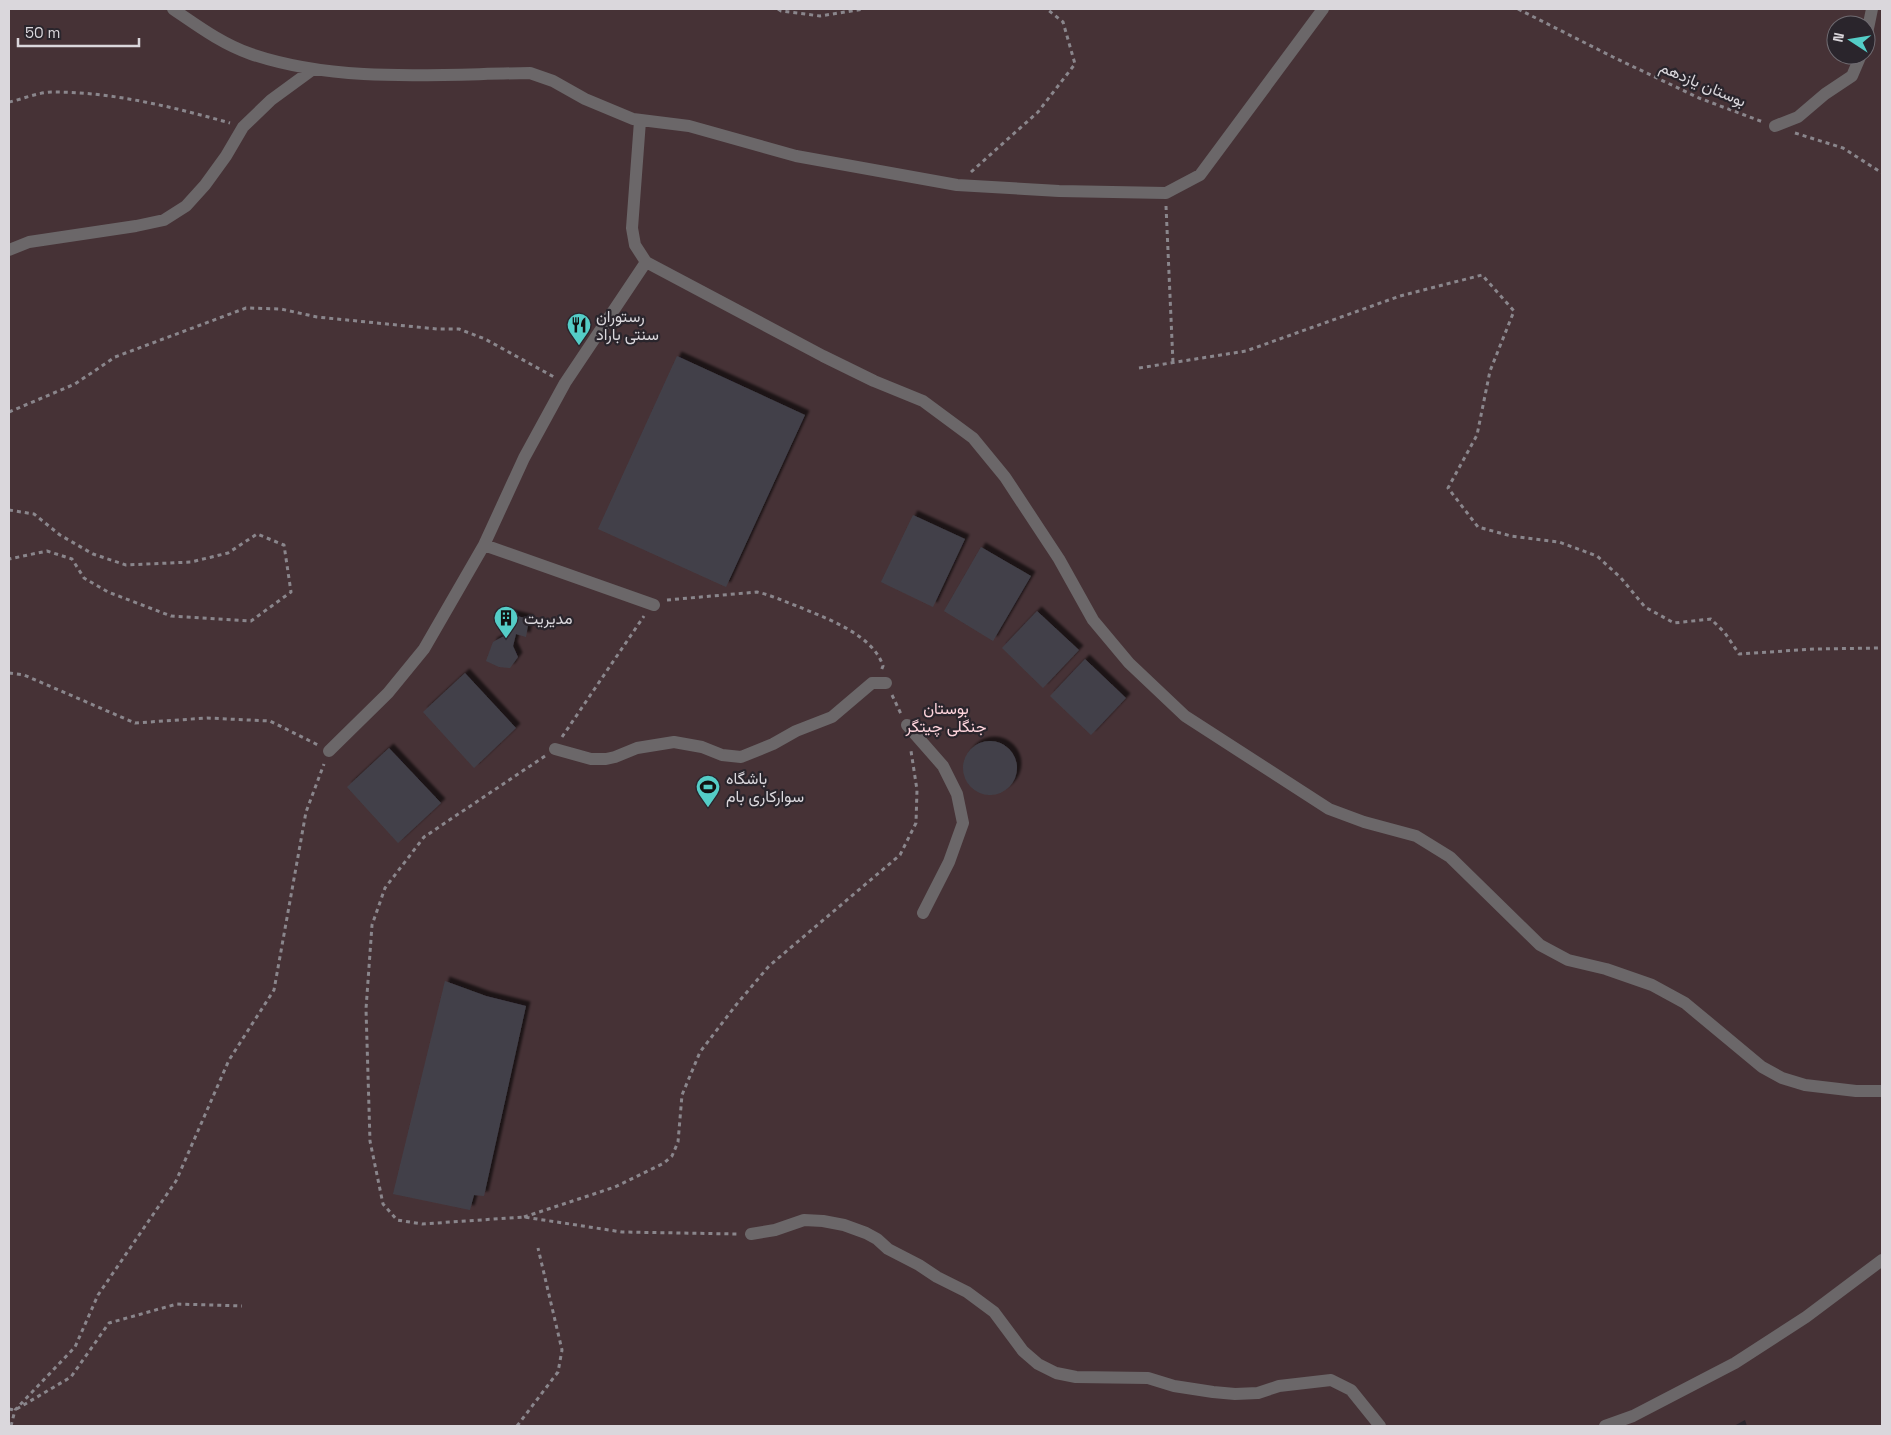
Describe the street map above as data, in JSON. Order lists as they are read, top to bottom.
{
  "streets": {
    "path": ["بوستان یازدهم"]
  },
  "parks": ["بوستان جنگلی چیتگر"],
  "places": {
    "restaurant": ["رستوران سنتی باراد"],
    "building": ["مدیریت"],
    "sports": ["باشگاه سوارکاری بام"]
  },
  "scale_bar": "50 m",
  "north": "left"
}
